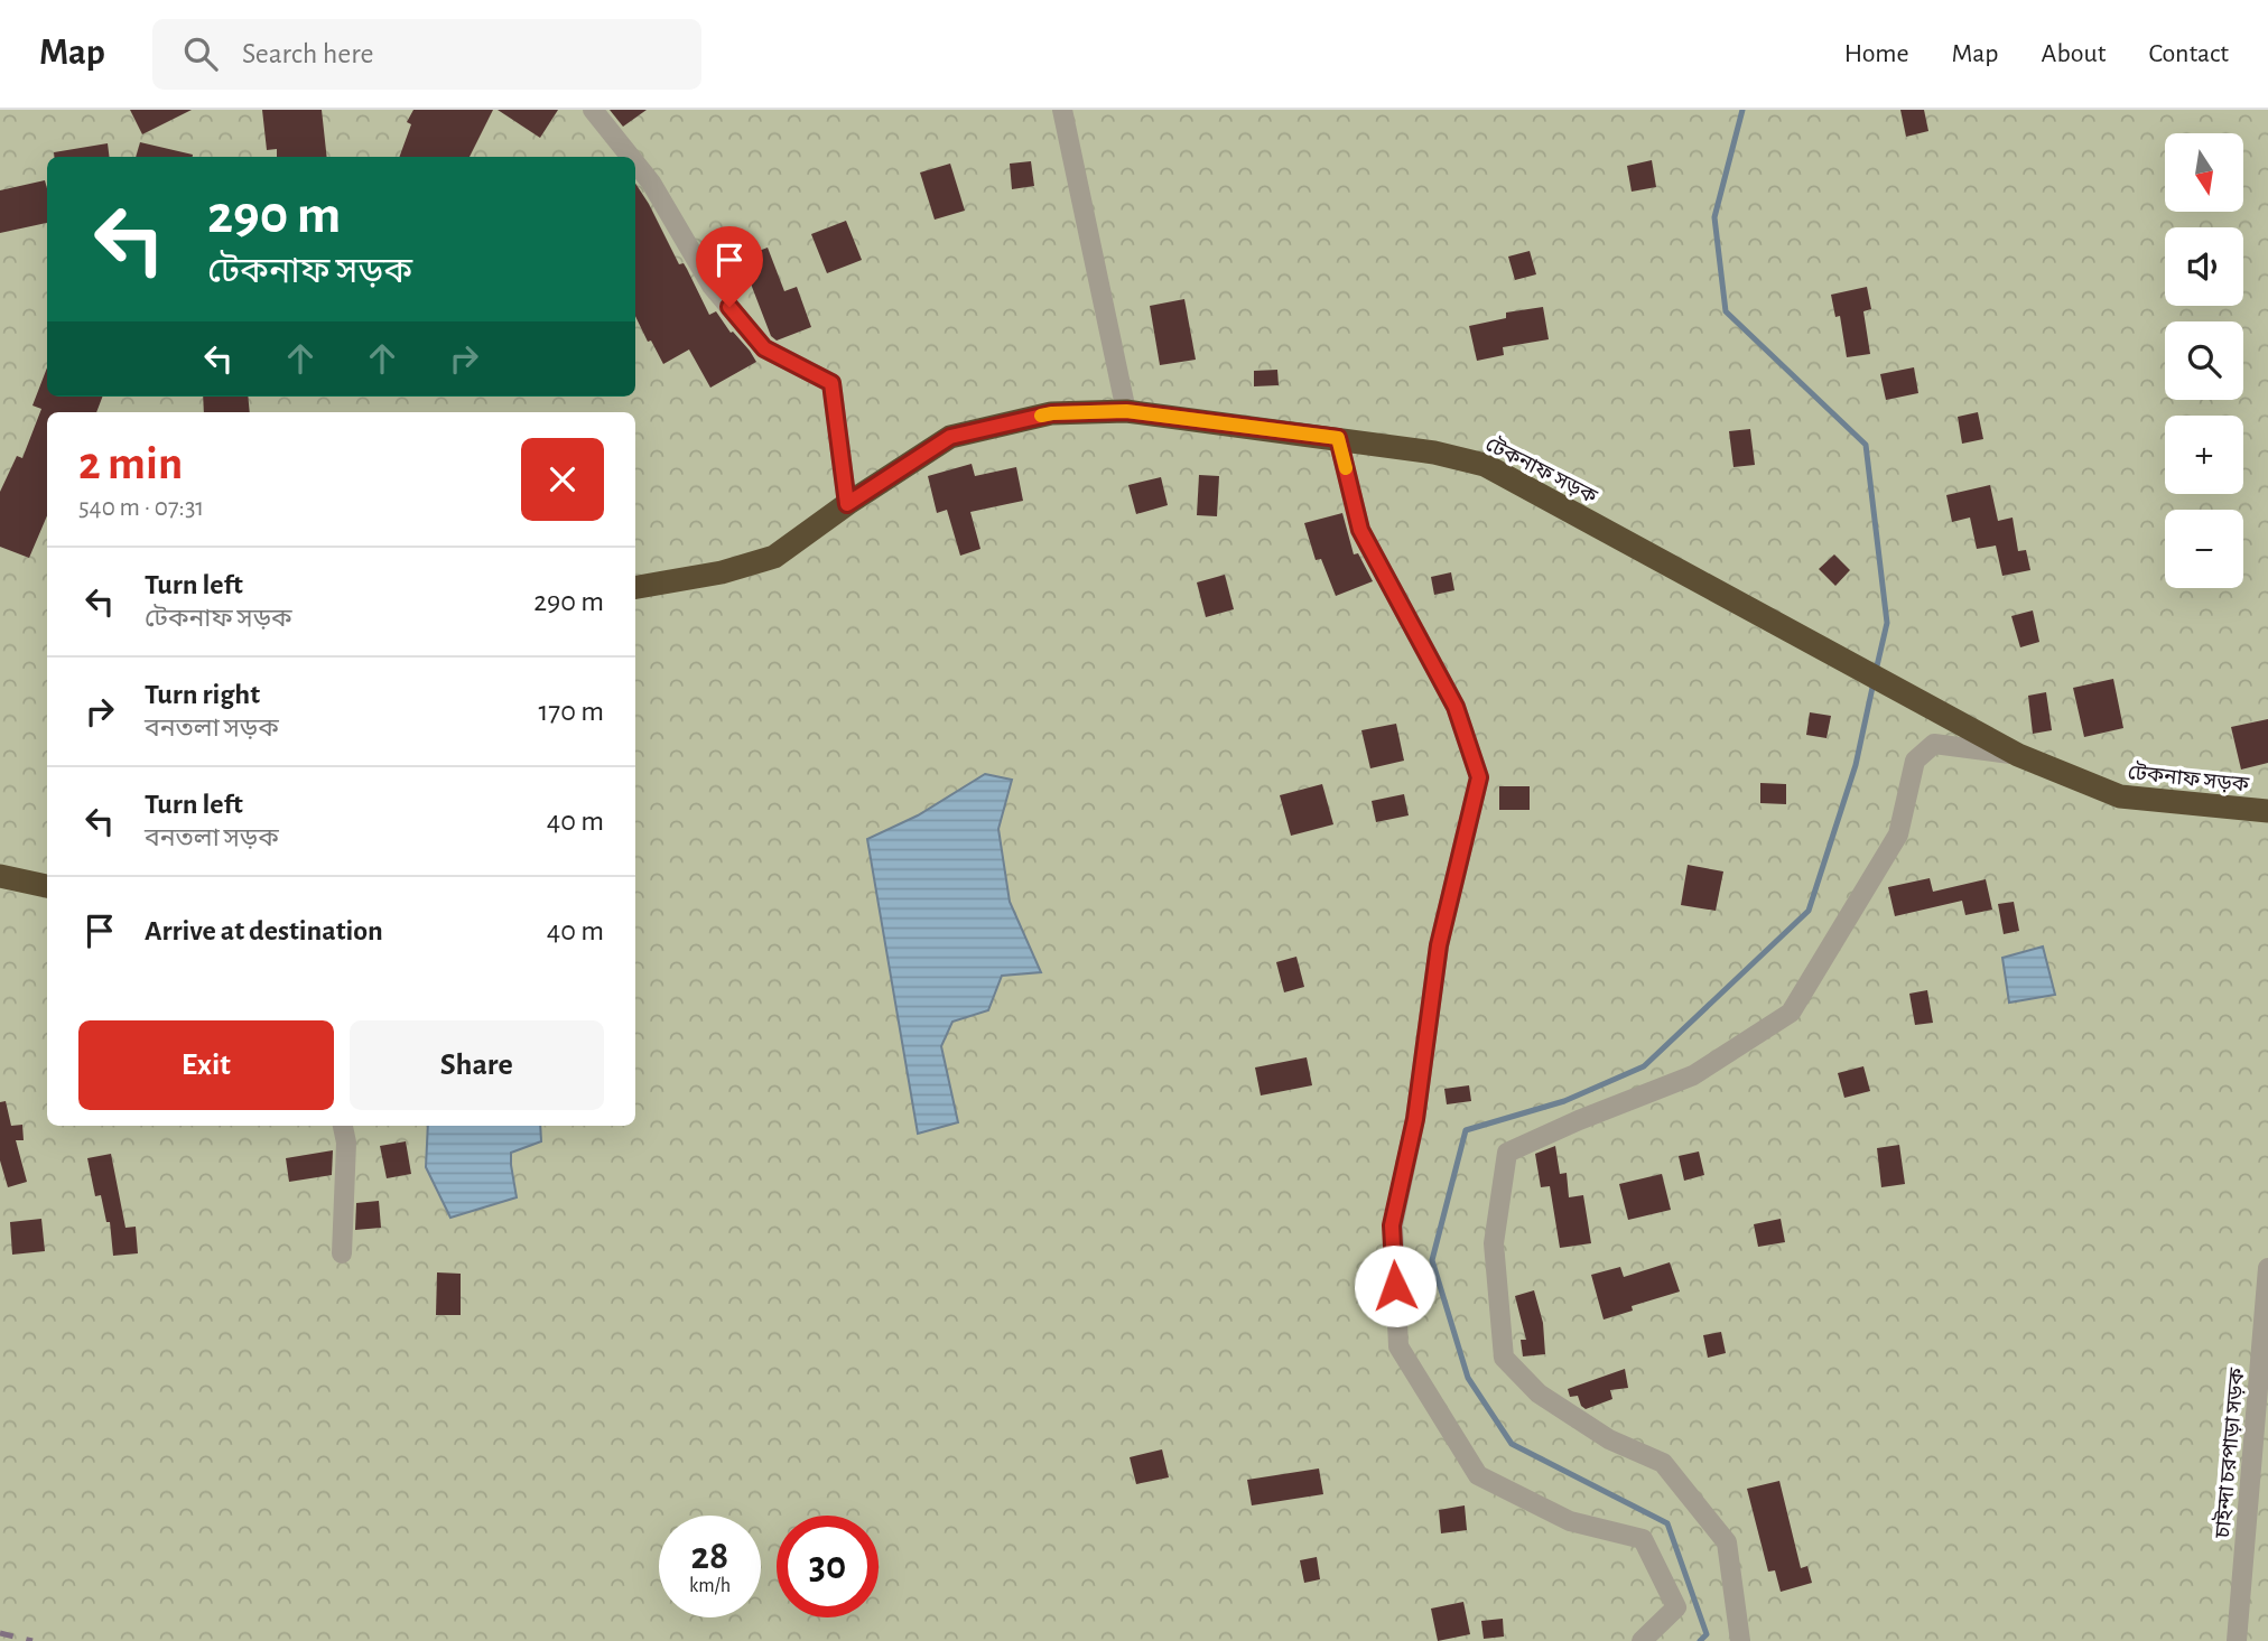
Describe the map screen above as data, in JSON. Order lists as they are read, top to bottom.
{
  "streets": {
    "highway": ["টেকনাফ সড়ক"],
    "street": ["চাইন্দা চরপাড়া সড়ক"]
  },
  "north": "bottom",
  "page": {
    "header": "Map",
    "search": "Search here",
    "nav": [
      "Home",
      "Map",
      "About",
      "Contact"
    ],
    "map_buttons": ["+", "−"],
    "turn": ["290 m", "টেকনাফ সড়ক"],
    "heading": ["2 min", "540 m · 07:31"],
    "list": [
      {
        "name": "Turn left",
        "note": "টেকনাফ সড়ক",
        "value": "290 m"
      },
      {
        "name": "Turn right",
        "note": "বনতলা সড়ক",
        "value": "170 m"
      },
      {
        "name": "Turn left",
        "note": "বনতলা সড়ক",
        "value": "40 m"
      },
      {
        "name": "Arrive at destination",
        "value": "40 m"
      }
    ],
    "buttons": ["Exit", "Share"],
    "speed": "28 km/h",
    "limit": "30"
  }
}
